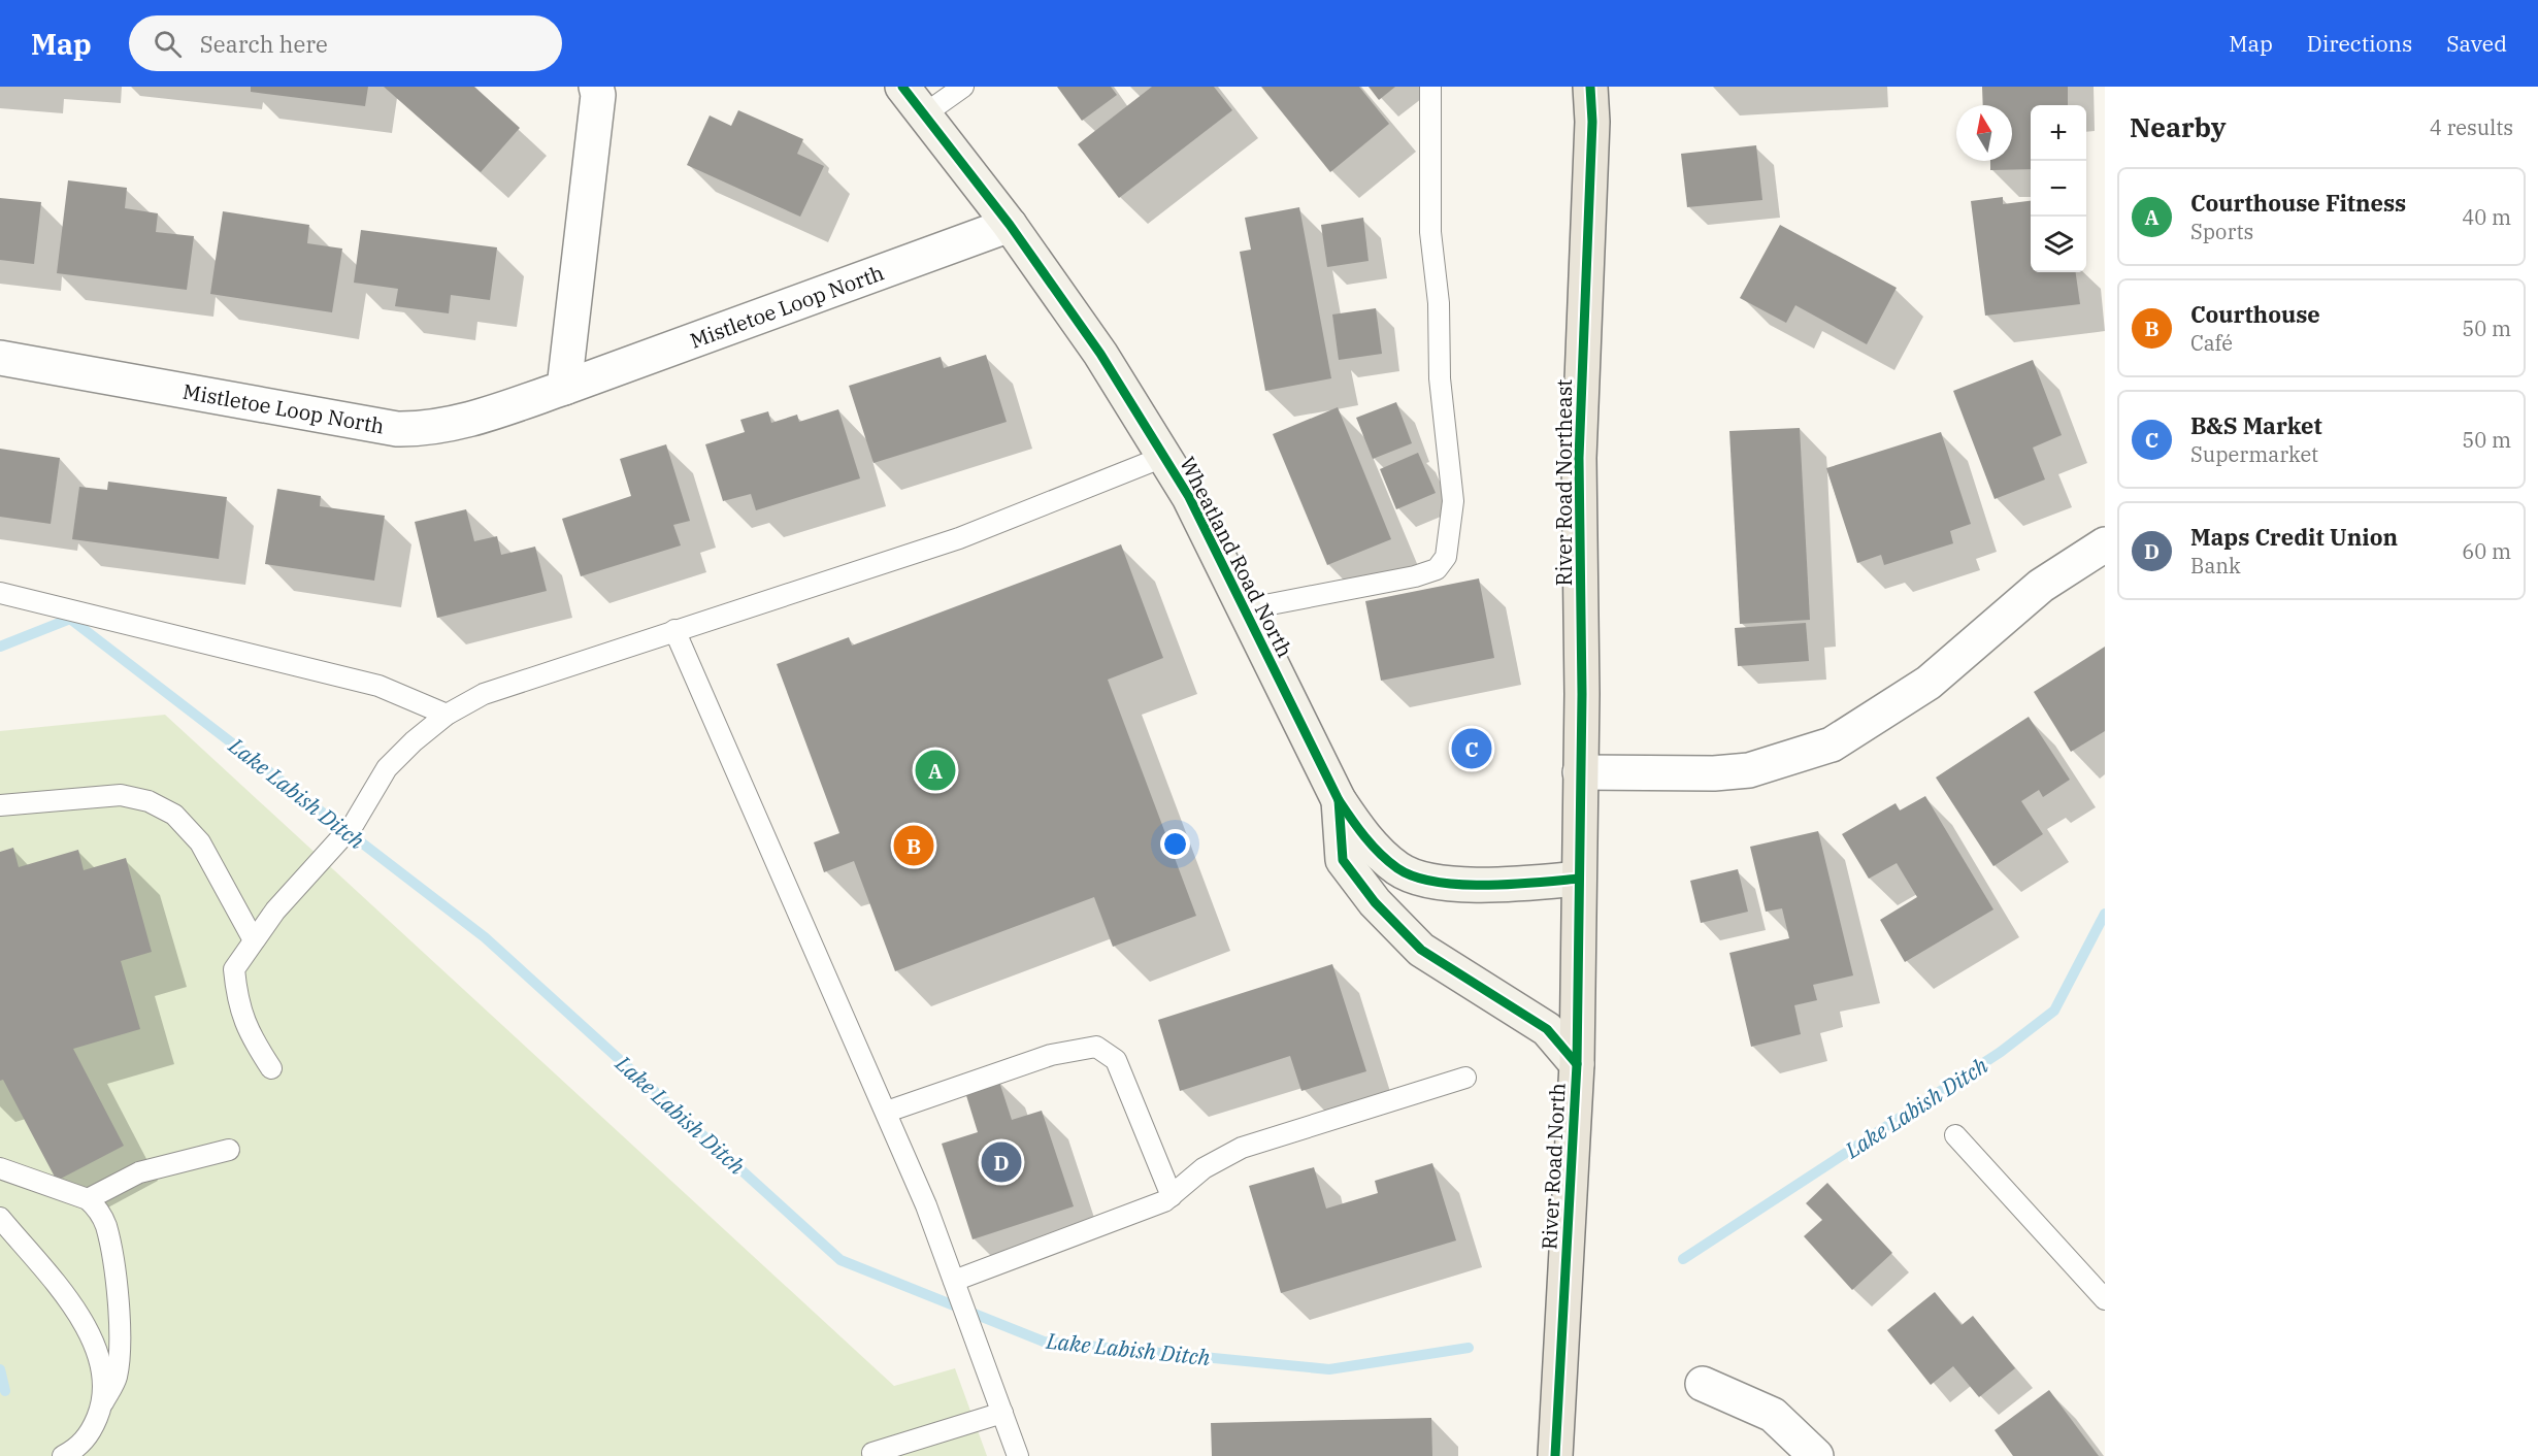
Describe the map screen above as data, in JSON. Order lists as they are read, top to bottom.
{
  "streets": {
    "main road": ["River Road Northeast", "Wheatland Road North", "River Road North"],
    "street": ["Mistletoe Loop North"]
  },
  "crossings": [
    ["Mistletoe Loop North", "Wheatland Road North"],
    ["River Road Northeast", "Wheatland Road North"],
    ["River Road Northeast", "River Road North"],
    ["Wheatland Road North", "River Road North"]
  ],
  "water": ["Lake Labish Ditch"],
  "north": "top",
  "page": {
    "header": "Map",
    "search": "Search here",
    "nav": ["Map", "Directions", "Saved"],
    "heading": ["Nearby", "4 results"],
    "map_buttons": ["+", "−"],
    "list": [
      {
        "mark": "A",
        "name": "Courthouse Fitness",
        "note": "Sports",
        "value": "40 m"
      },
      {
        "mark": "B",
        "name": "Courthouse",
        "note": "Café",
        "value": "50 m"
      },
      {
        "mark": "C",
        "name": "B&S Market",
        "note": "Supermarket",
        "value": "50 m"
      },
      {
        "mark": "D",
        "name": "Maps Credit Union",
        "note": "Bank",
        "value": "60 m"
      }
    ],
    "pins": [
      "C",
      "A",
      "B",
      "D"
    ]
  }
}
